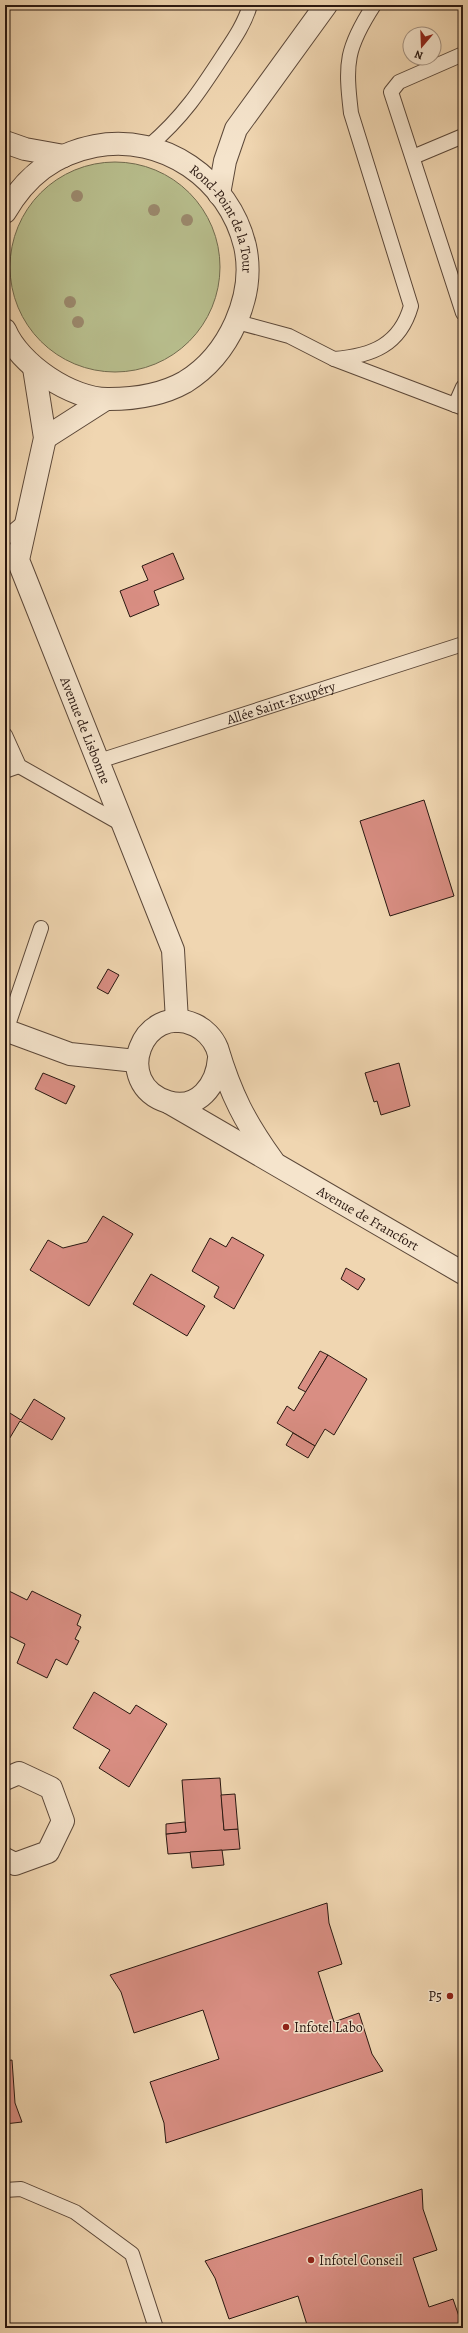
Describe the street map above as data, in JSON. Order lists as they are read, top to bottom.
{
  "streets": {
    "street": ["Rond-Point de la Tour", "Avenue de Lisbonne", "Avenue de Francfort"],
    "lane": ["Allée Saint-Exupéry"]
  },
  "crossings": [
    ["Rond-Point de la Tour", "Avenue de Lisbonne"],
    ["Allée Saint-Exupéry", "Avenue de Lisbonne"],
    ["Avenue de Lisbonne", "Avenue de Francfort"]
  ],
  "places": ["P5", "Infotel Labo", "Infotel Conseil"],
  "north": "bottom"
}
